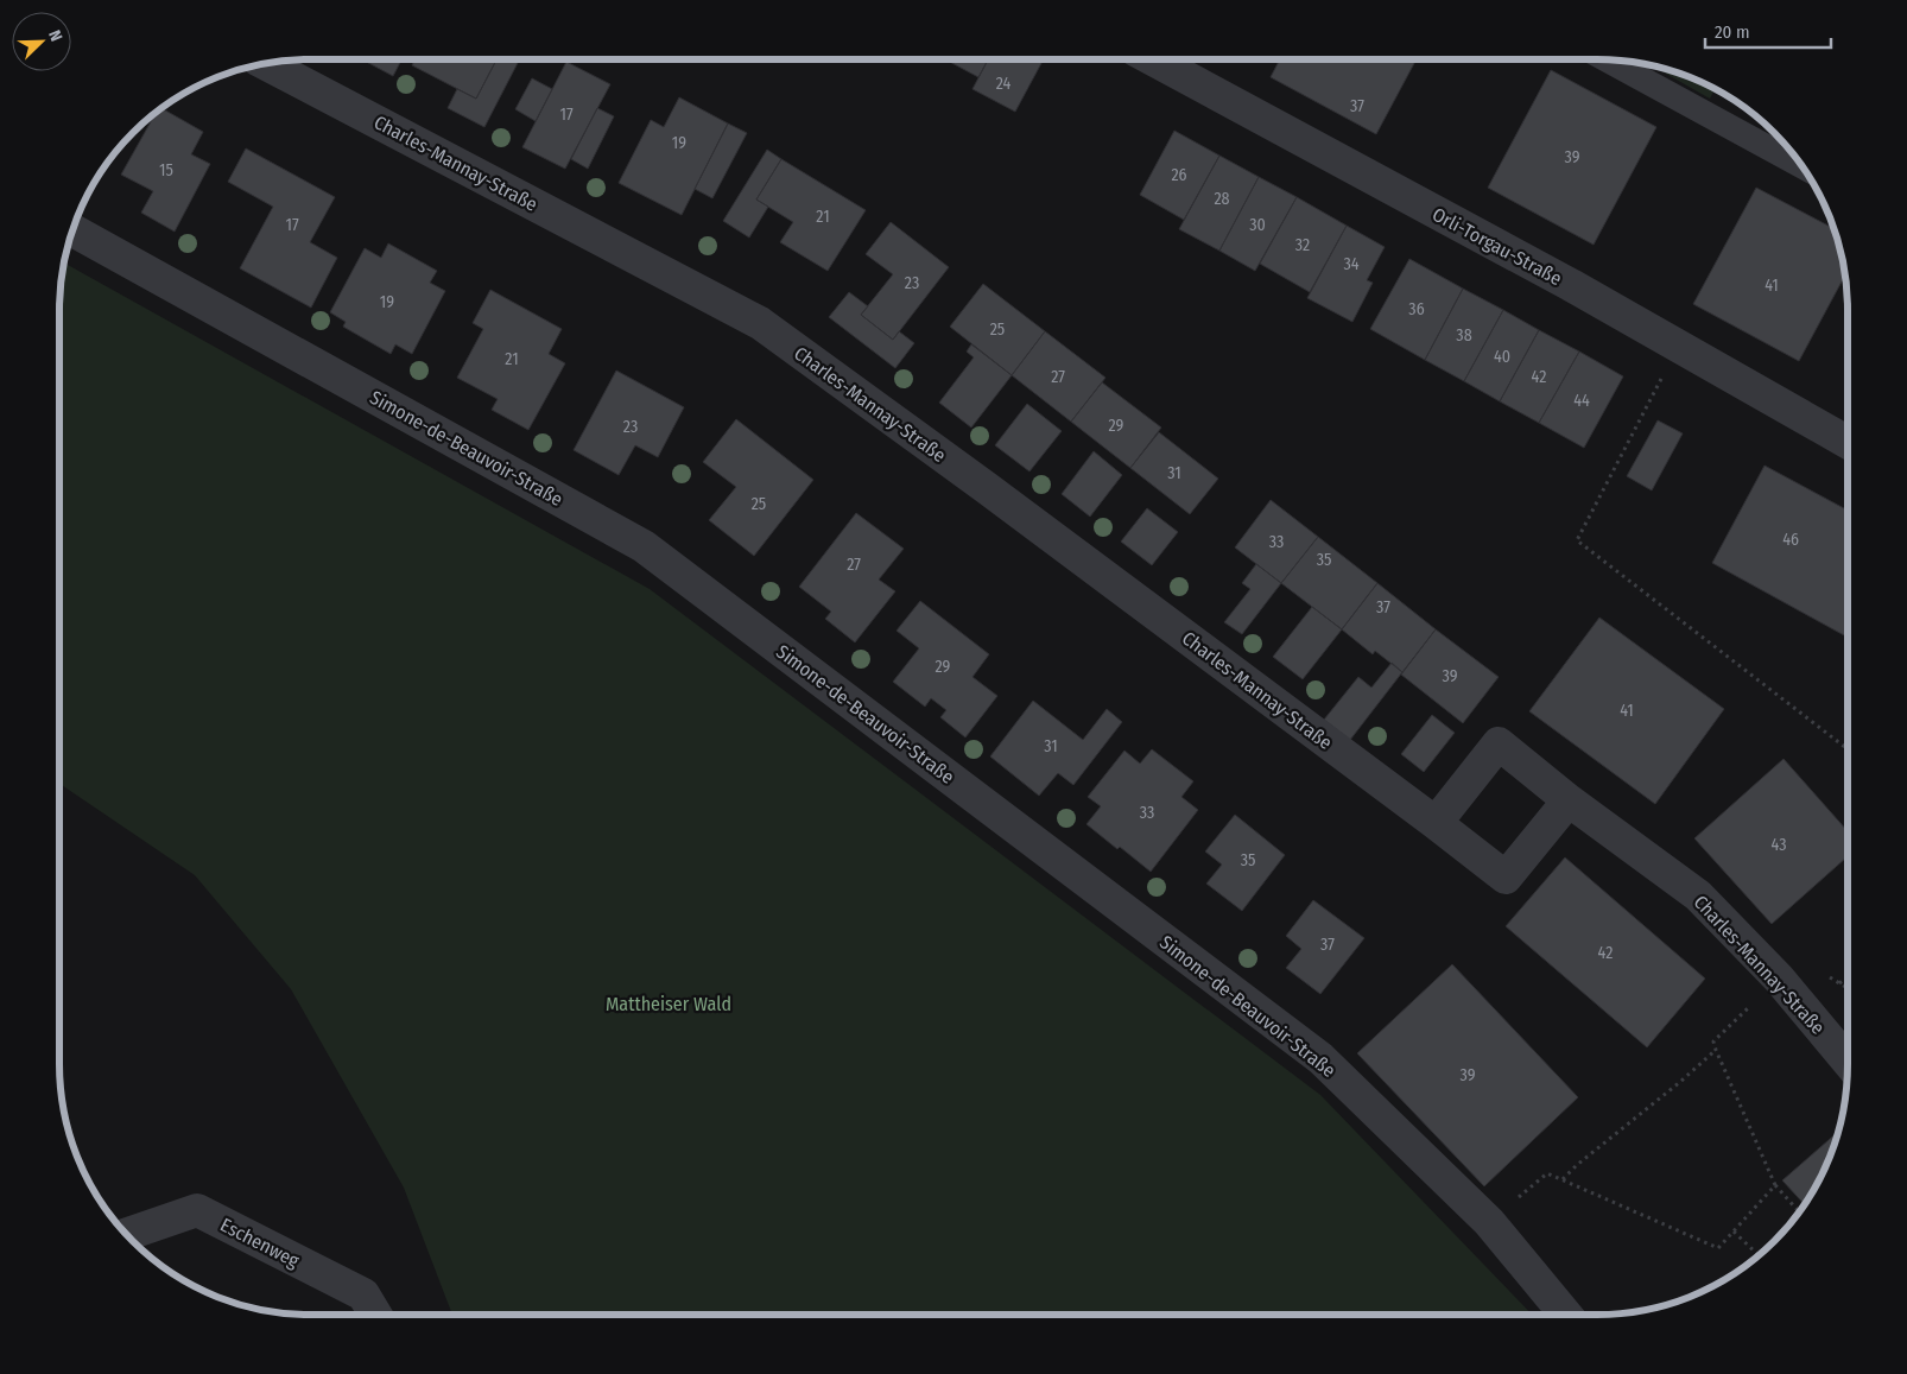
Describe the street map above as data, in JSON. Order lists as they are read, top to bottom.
{
  "streets": {
    "street": [
      "Charles-Mannay-Straße",
      "Orli-Torgau-Straße",
      "Simone-de-Beauvoir-Straße",
      "Eschenweg"
    ]
  },
  "parks": ["Mattheiser Wald"],
  "house_numbers": [
    "24",
    "37",
    "17",
    "19",
    "39",
    "15",
    "26",
    "28",
    "21",
    "17",
    "30",
    "32",
    "34",
    "23",
    "41",
    "19",
    "36",
    "25",
    "38",
    "40",
    "21",
    "27",
    "42",
    "44",
    "29",
    "23",
    "31",
    "25",
    "46",
    "33",
    "35",
    "27",
    "37",
    "29",
    "39",
    "41",
    "31",
    "33",
    "43",
    "35",
    "37",
    "42",
    "39"
  ],
  "scale_bar": "20 m",
  "north": "top right"
}
